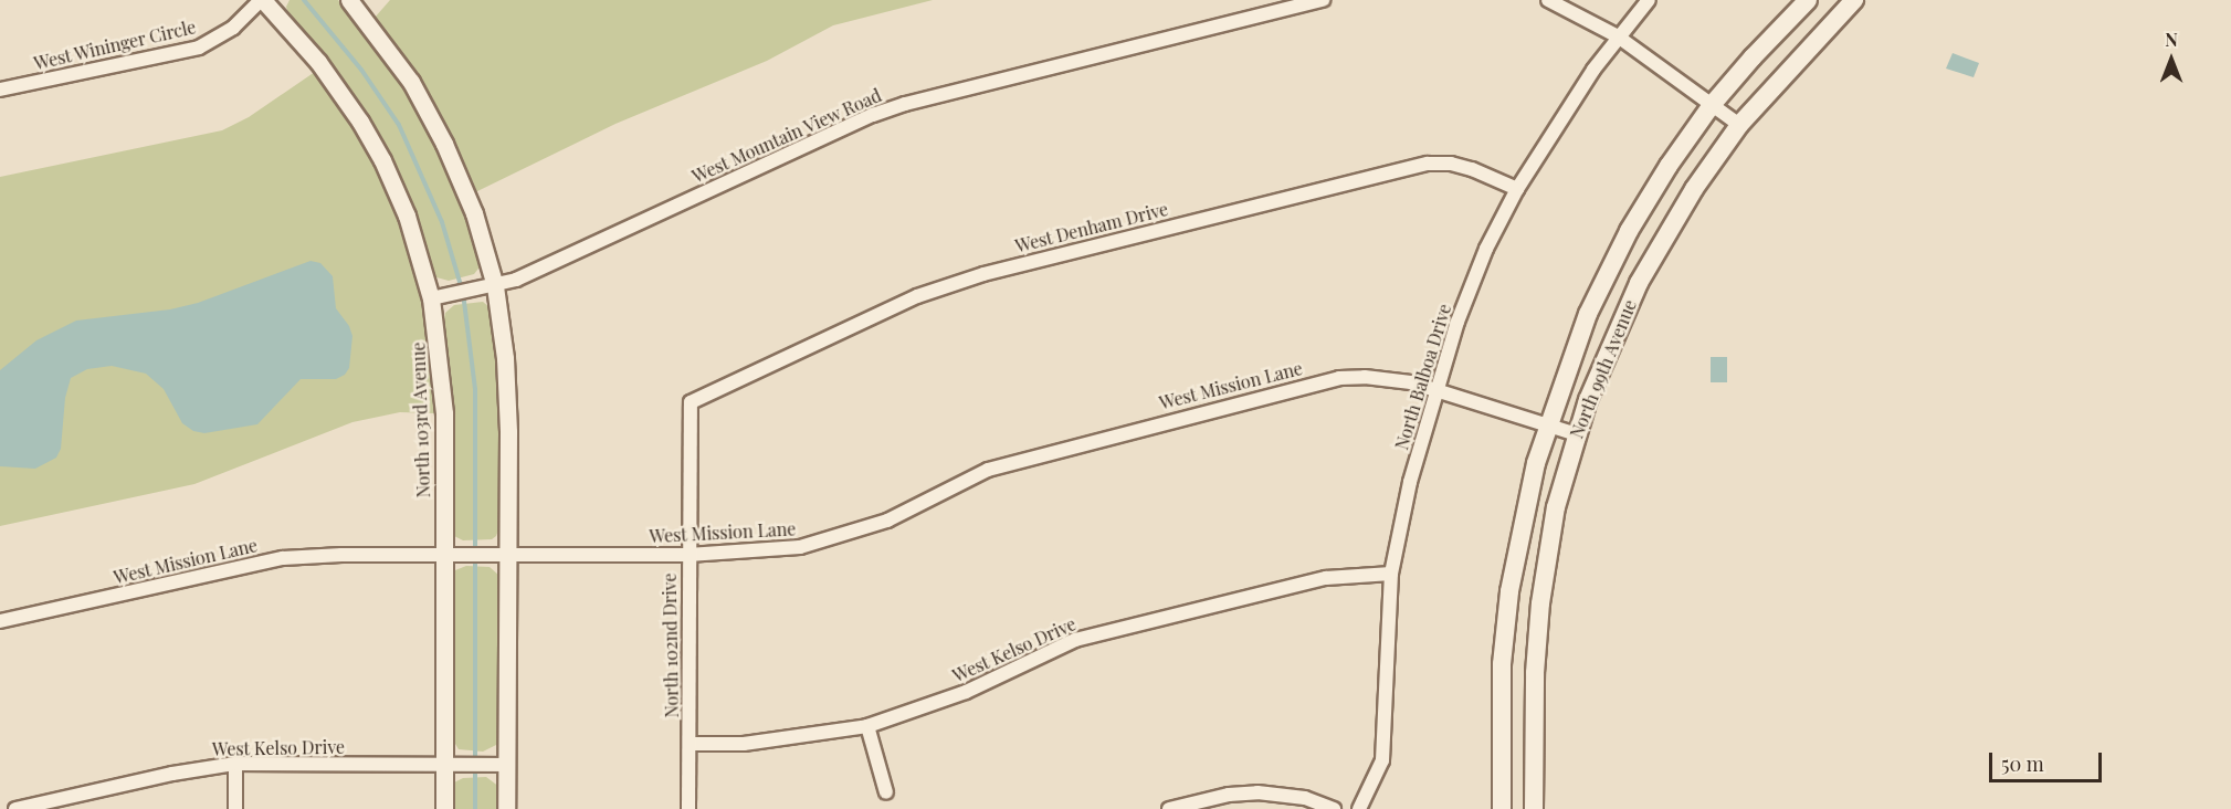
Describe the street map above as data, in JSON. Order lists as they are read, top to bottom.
{
  "streets": {
    "main road": ["North 99th Avenue"],
    "street": [
      "West Wininger Circle",
      "West Mountain View Road",
      "West Denham Drive",
      "North Balboa Drive",
      "West Mission Lane",
      "North 103rd Avenue",
      "North 102nd Drive",
      "West Kelso Drive"
    ]
  },
  "crossings": [
    ["West Wininger Circle", "North 103rd Avenue"],
    ["West Mountain View Road", "North 103rd Avenue"],
    ["West Denham Drive", "North Balboa Drive"],
    ["West Denham Drive", "North 102nd Drive"],
    ["North 99th Avenue", "West Mission Lane"],
    ["North Balboa Drive", "West Mission Lane"],
    ["North Balboa Drive", "West Kelso Drive"],
    ["West Mission Lane", "North 103rd Avenue"],
    ["West Mission Lane", "North 102nd Drive"],
    ["North 103rd Avenue", "West Kelso Drive"],
    ["North 102nd Drive", "West Kelso Drive"]
  ],
  "scale_bar": "50 m",
  "north": "top"
}
